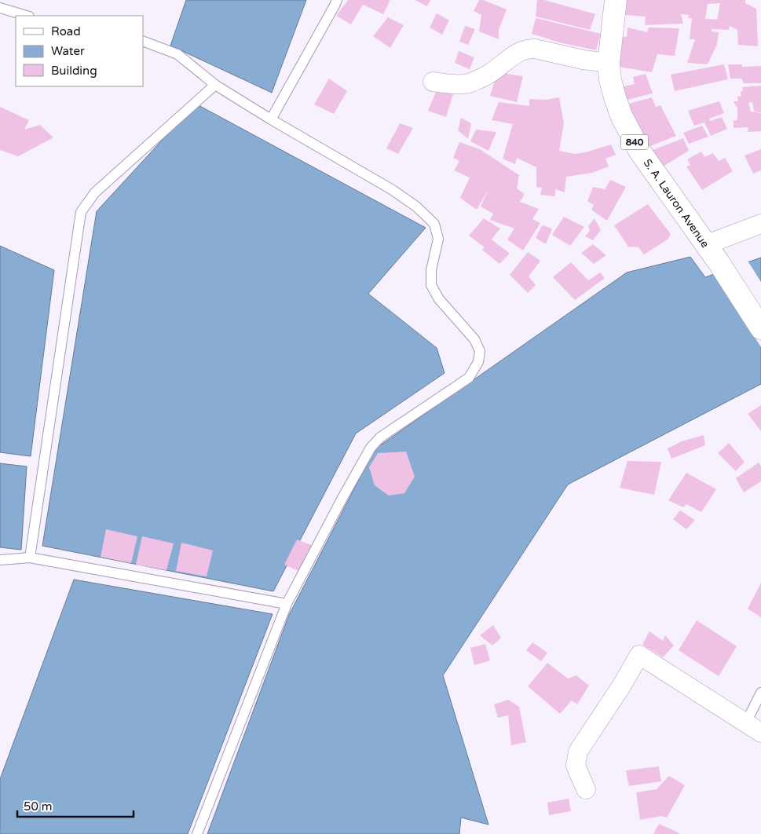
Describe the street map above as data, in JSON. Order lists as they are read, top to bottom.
{
  "streets": {
    "highway": ["840", "S. A. Lauron Avenue"]
  },
  "legend": ["Road", "Water", "Building"],
  "scale_bar": "50 m"
}
